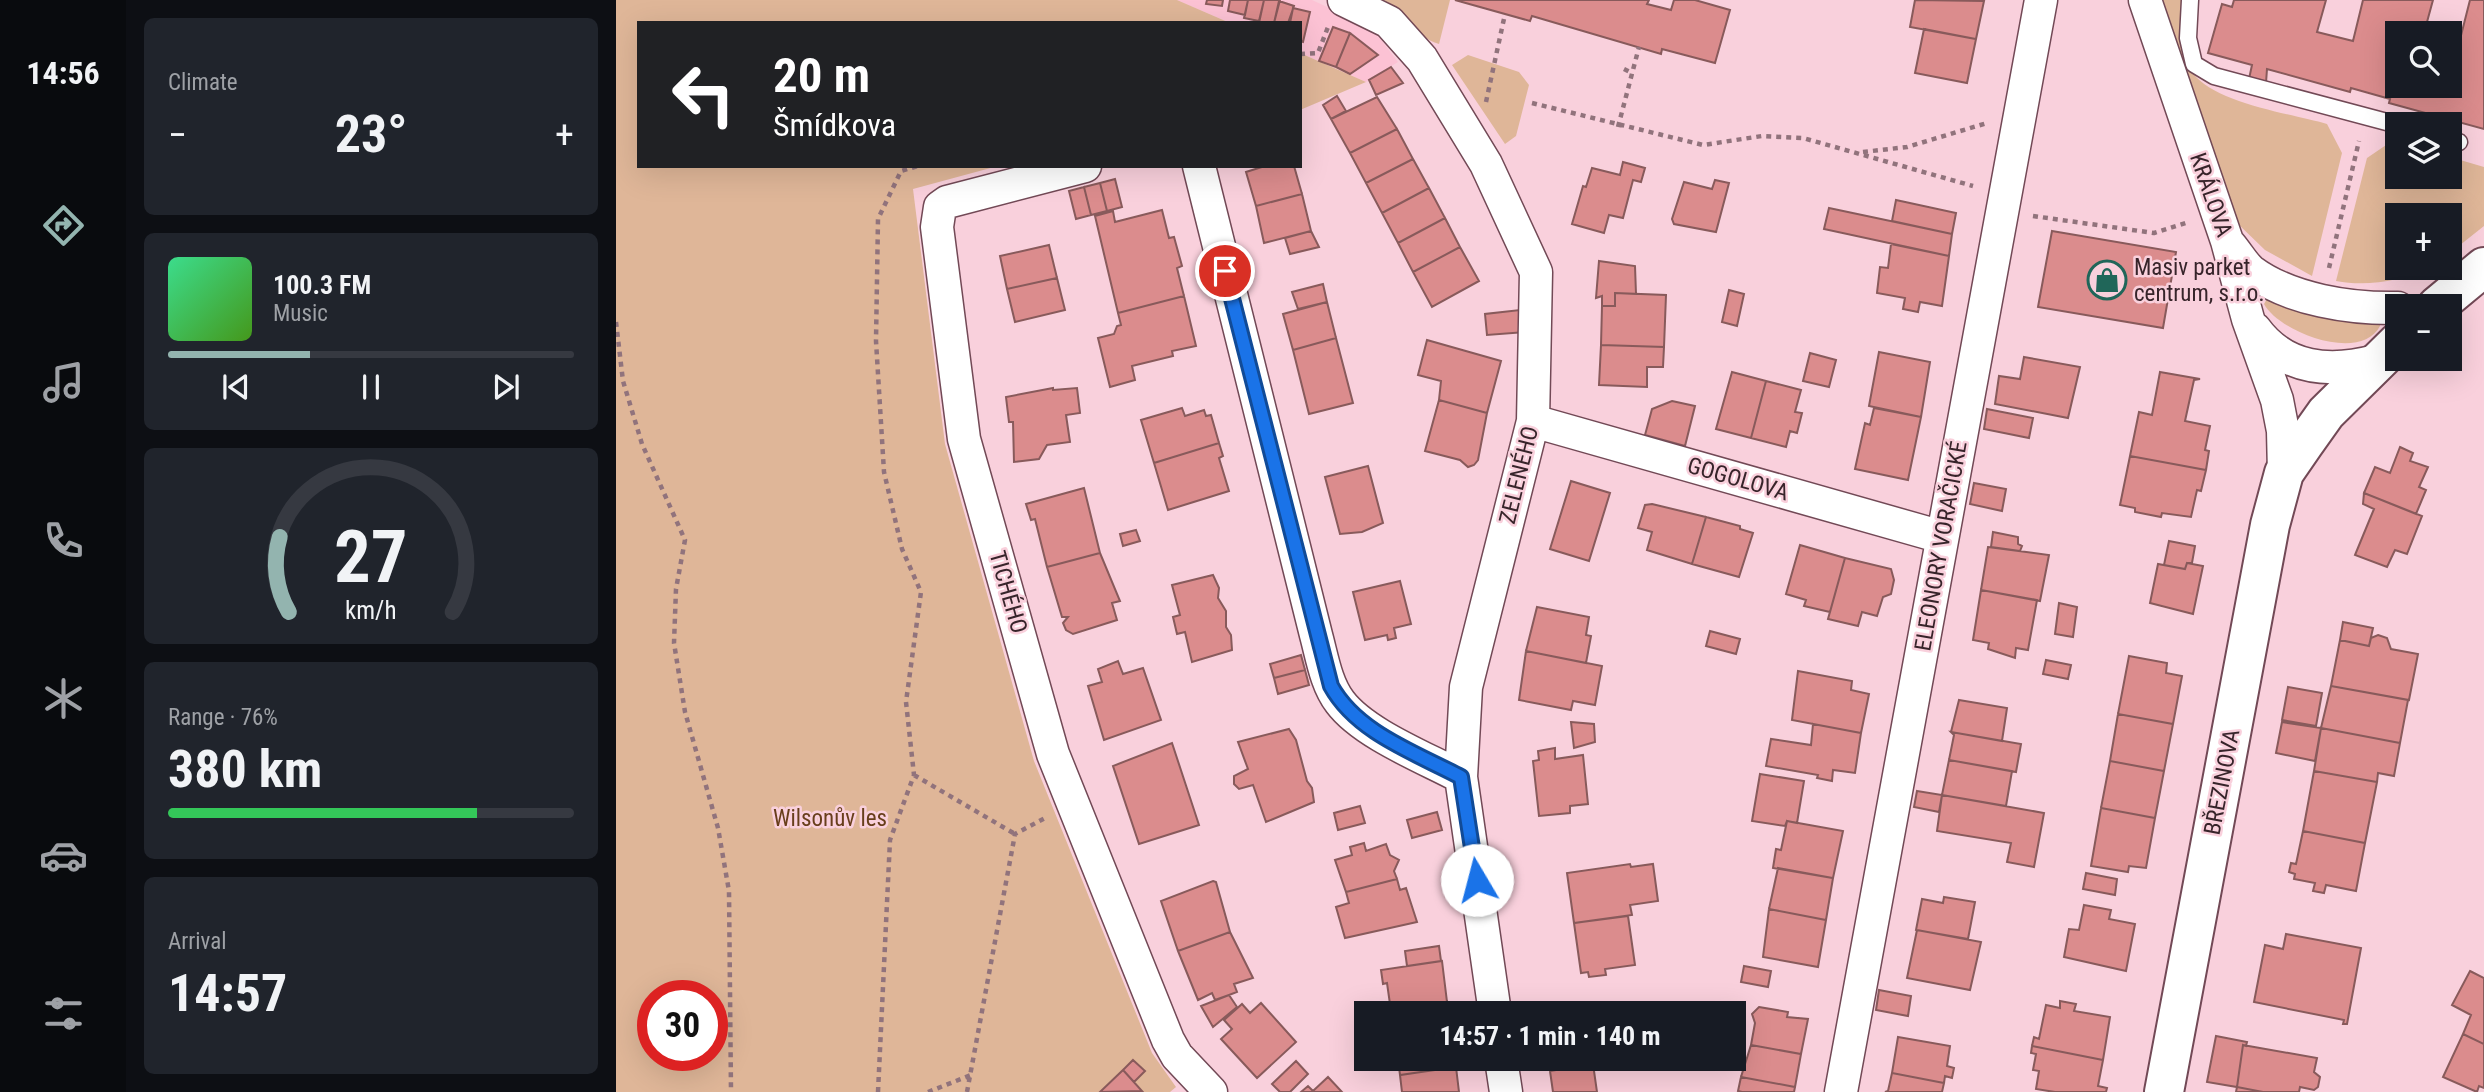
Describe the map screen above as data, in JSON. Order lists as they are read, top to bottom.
{
  "streets": {
    "street": [
      "KRÁLOVA",
      "ZELENÉHO",
      "GOGOLOVA",
      "ELEONORY VORAČICKÉ",
      "TICHÉHO",
      "BŘEZINOVA"
    ]
  },
  "crossings": [
    ["KRÁLOVA", "BŘEZINOVA"],
    ["ZELENÉHO", "GOGOLOVA"],
    ["GOGOLOVA", "ELEONORY VORAČICKÉ"]
  ],
  "parks": ["Wilsonův les"],
  "places": {
    "shop": ["Masiv parket centrum, s.r.o."]
  },
  "page": {
    "tabs": "14:56",
    "tile": [
      "Climate",
      ["Range · 76%", "380 km"],
      ["Arrival", "14:57"]
    ],
    "map_buttons": ["+", "−"],
    "turn": ["20 m", "Šmídkova"],
    "heat": ["−", "23°", "+"],
    "song": ["100.3 FM", "Music"],
    "limit": "30",
    "trip": "14:57 · 1 min · 140 m",
    "gauge": ["27", "km/h"]
  }
}
